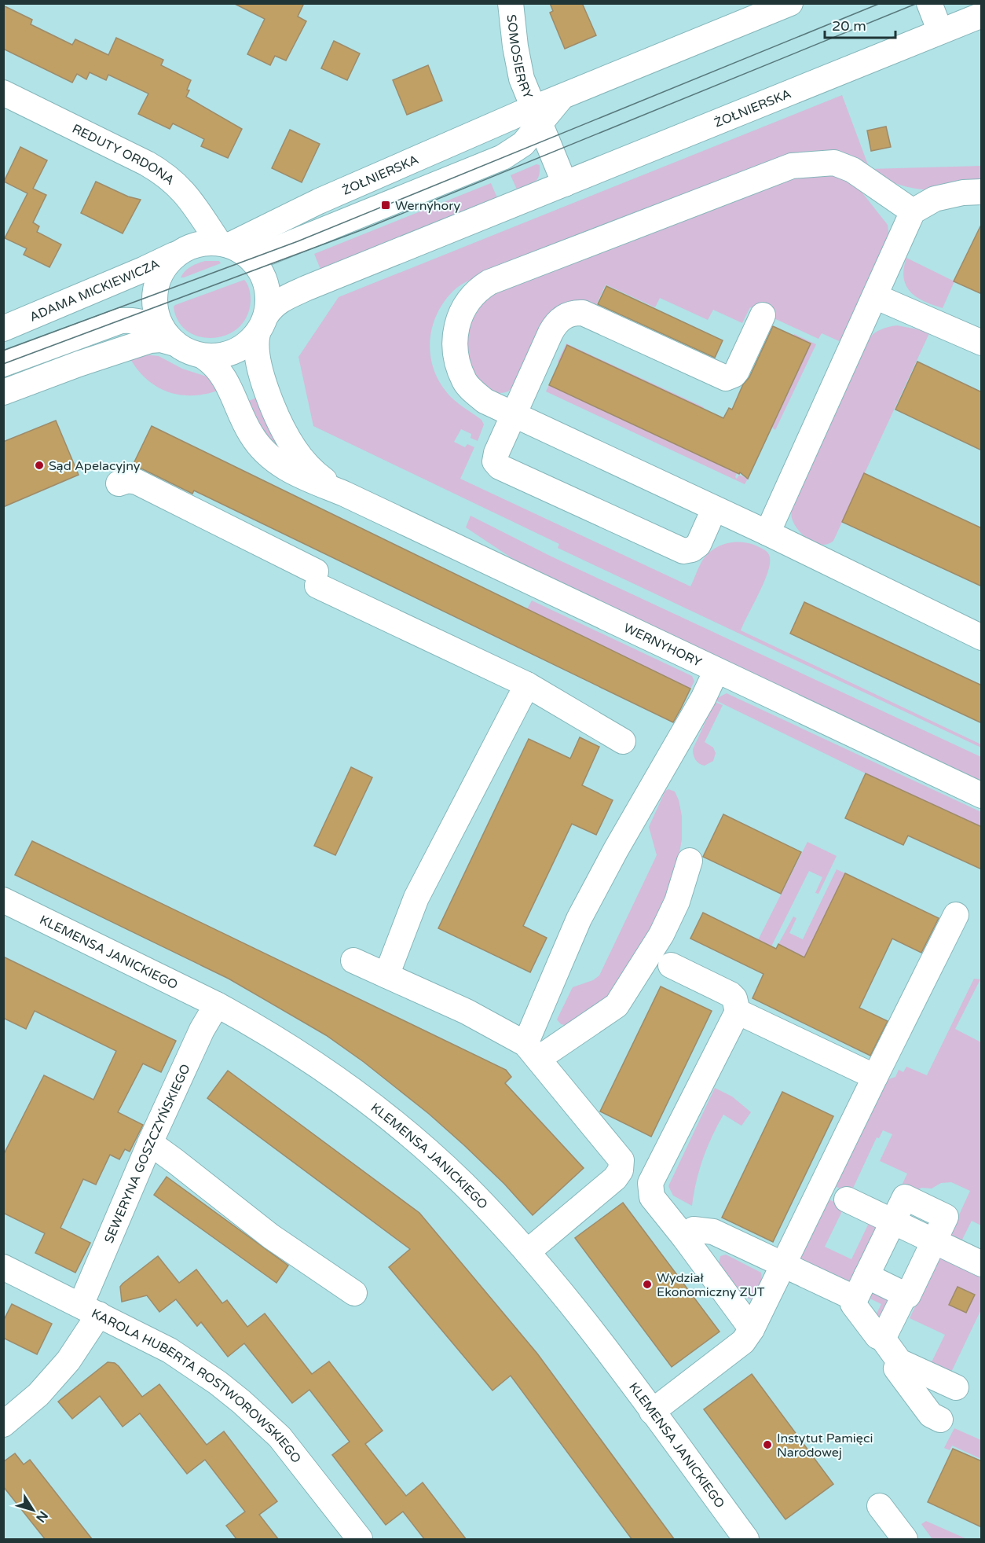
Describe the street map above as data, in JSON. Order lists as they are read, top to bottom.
{
  "streets": {
    "street": [
      "SOMOSIERRY",
      "ŻOŁNIERSKA",
      "REDUTY ORDONA",
      "ADAMA MICKIEWICZA",
      "WERNYHORY",
      "KLEMENSA JANICKIEGO",
      "SEWERYNA GOSZCZYŃSKIEGO",
      "KAROLA HUBERTA ROSTWOROWSKIEGO"
    ]
  },
  "crossings": [
    ["SOMOSIERRY", "ŻOŁNIERSKA"],
    ["ŻOŁNIERSKA", "REDUTY ORDONA"],
    ["ŻOŁNIERSKA", "ADAMA MICKIEWICZA"],
    ["ŻOŁNIERSKA", "WERNYHORY"],
    ["REDUTY ORDONA", "ADAMA MICKIEWICZA"],
    ["REDUTY ORDONA", "WERNYHORY"],
    ["ADAMA MICKIEWICZA", "WERNYHORY"],
    ["KLEMENSA JANICKIEGO", "SEWERYNA GOSZCZYŃSKIEGO"],
    ["SEWERYNA GOSZCZYŃSKIEGO", "KAROLA HUBERTA ROSTWOROWSKIEGO"]
  ],
  "places": {
    "transit": ["Wernyhory"],
    "other": ["Sąd Apelacyjny", "Wydział Ekonomiczny ZUT", "Instytut Pamięci Narodowej"]
  },
  "scale_bar": "20 m",
  "north": "bottom right"
}
